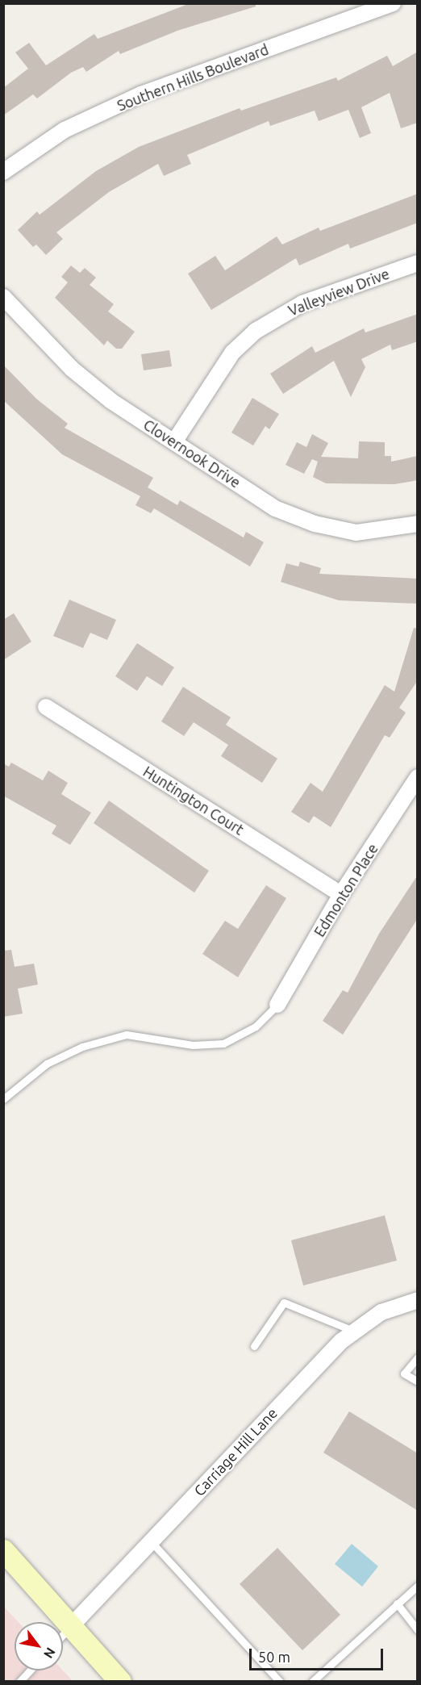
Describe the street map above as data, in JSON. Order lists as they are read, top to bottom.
{
  "streets": {
    "street": [
      "Southern Hills Boulevard",
      "Valleyview Drive",
      "Clovernook Drive",
      "Huntington Court",
      "Edmonton Place",
      "Carriage Hill Lane"
    ]
  },
  "crossings": [
    ["Valleyview Drive", "Clovernook Drive"],
    ["Huntington Court", "Edmonton Place"]
  ],
  "scale_bar": "50 m",
  "north": "bottom right"
}
